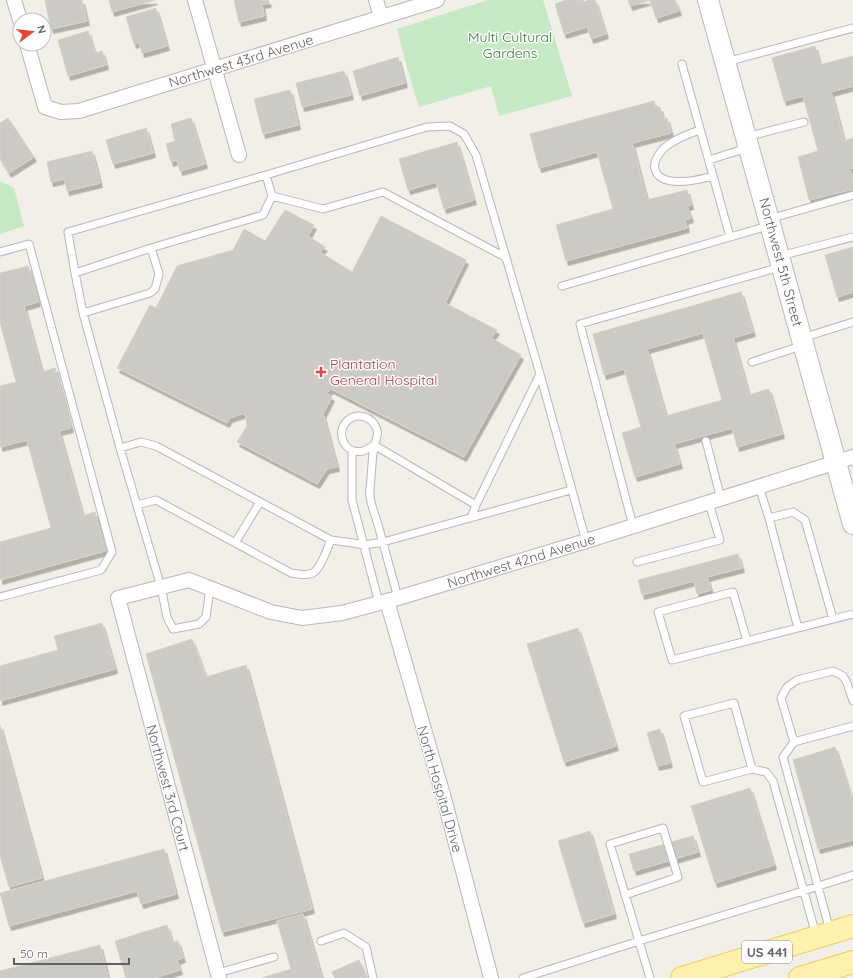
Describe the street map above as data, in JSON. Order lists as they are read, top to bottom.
{
  "streets": {
    "main road": ["US 441"],
    "street": [
      "Northwest 43rd Avenue",
      "Northwest 5th Street",
      "Northwest 42nd Avenue",
      "Northwest 3rd Court",
      "North Hospital Drive"
    ]
  },
  "crossings": [
    ["Northwest 5th Street", "Northwest 42nd Avenue"],
    ["Northwest 42nd Avenue", "Northwest 3rd Court"],
    ["Northwest 42nd Avenue", "North Hospital Drive"]
  ],
  "parks": ["Multi Cultural Gardens"],
  "places": {
    "health": ["Plantation General Hospital"]
  },
  "scale_bar": "50 m",
  "north": "right"
}
